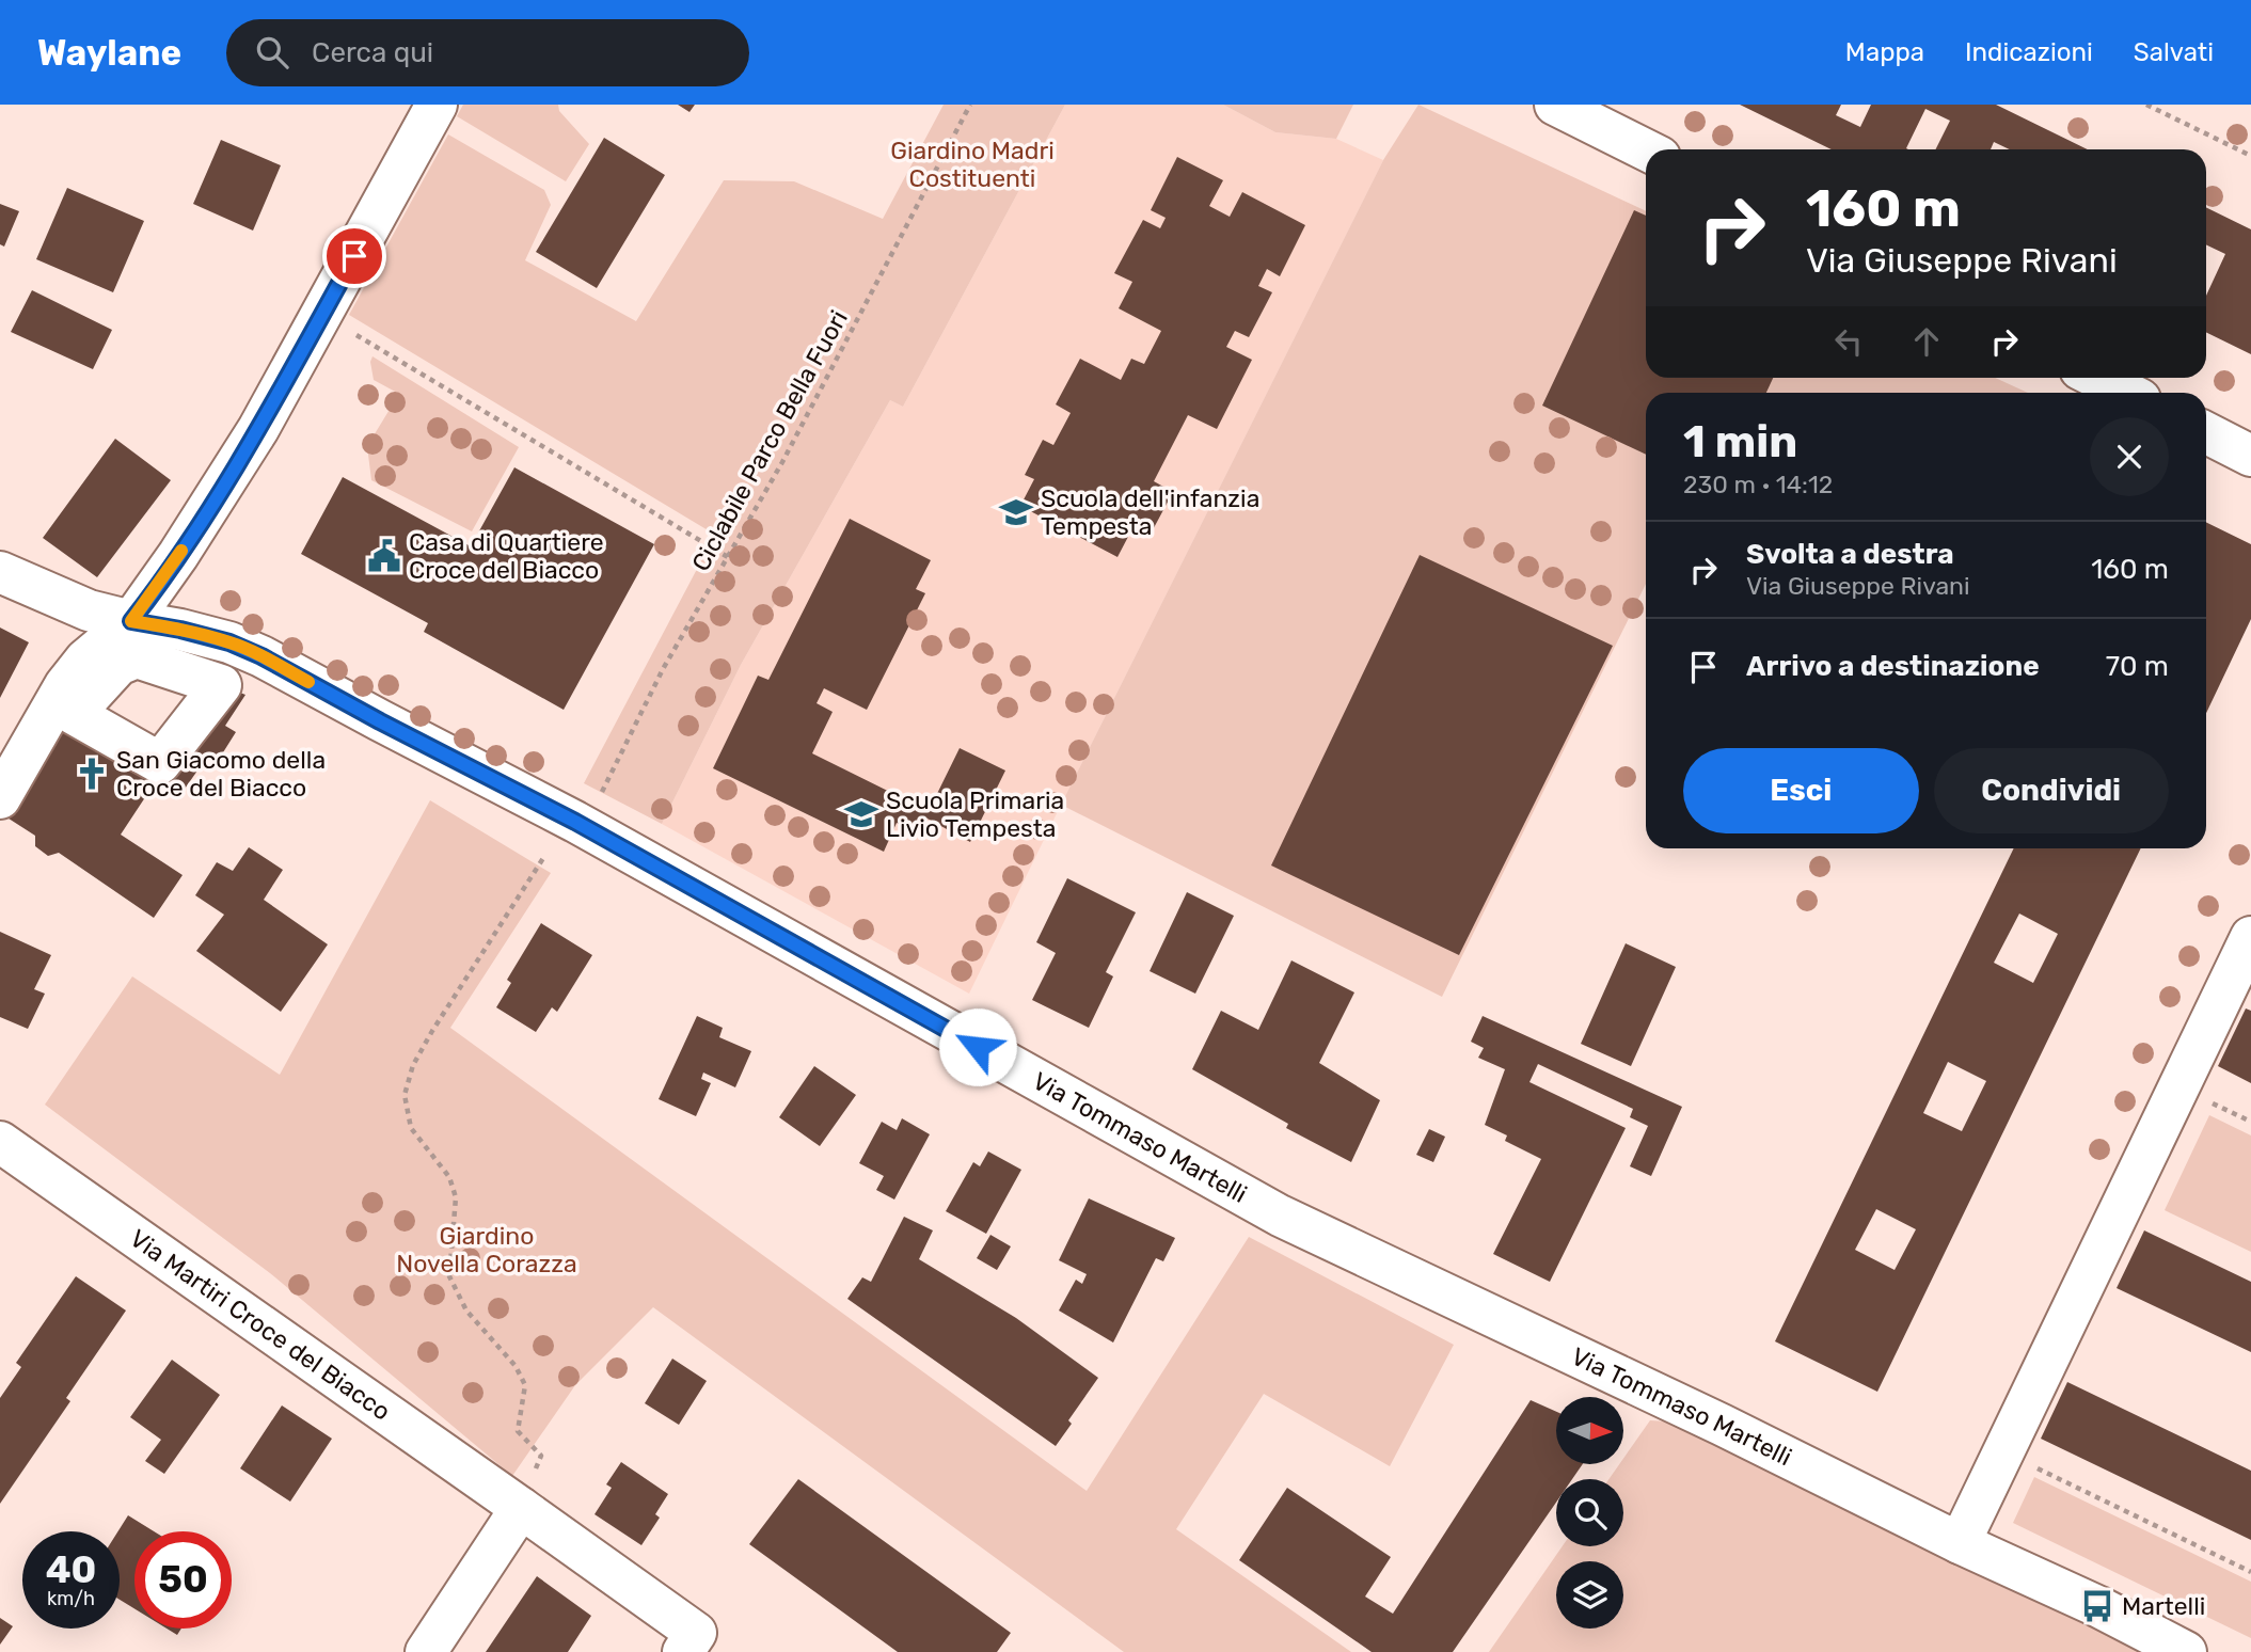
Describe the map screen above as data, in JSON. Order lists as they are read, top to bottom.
{
  "streets": {
    "street": ["Via Tommaso Martelli", "Via Martiri Croce del Biacco"],
    "path": ["Ciclabile Parco Bella Fuori"]
  },
  "parks": ["Giardino Madri Costituenti", "Giardino Novella Corazza"],
  "places": {
    "school or university": ["Scuola dell'infanzia Tempesta", "Scuola Primaria Livio Tempesta"],
    "public building": ["Casa di Quartiere Croce del Biacco"],
    "church": ["San Giacomo della Croce del Biacco"],
    "bus stop": ["Martelli"]
  },
  "north": "right",
  "page": {
    "header": "Waylane",
    "search": "Cerca qui",
    "nav": ["Mappa", "Indicazioni", "Salvati"],
    "turn": ["160 m", "Via Giuseppe Rivani"],
    "heading": ["1 min", "230 m · 14:12"],
    "list": [
      {
        "name": "Svolta a destra",
        "note": "Via Giuseppe Rivani",
        "value": "160 m"
      },
      {
        "name": "Arrivo a destinazione",
        "value": "70 m"
      }
    ],
    "buttons": ["Esci", "Condividi"],
    "speed": "40 km/h",
    "limit": "50"
  }
}
